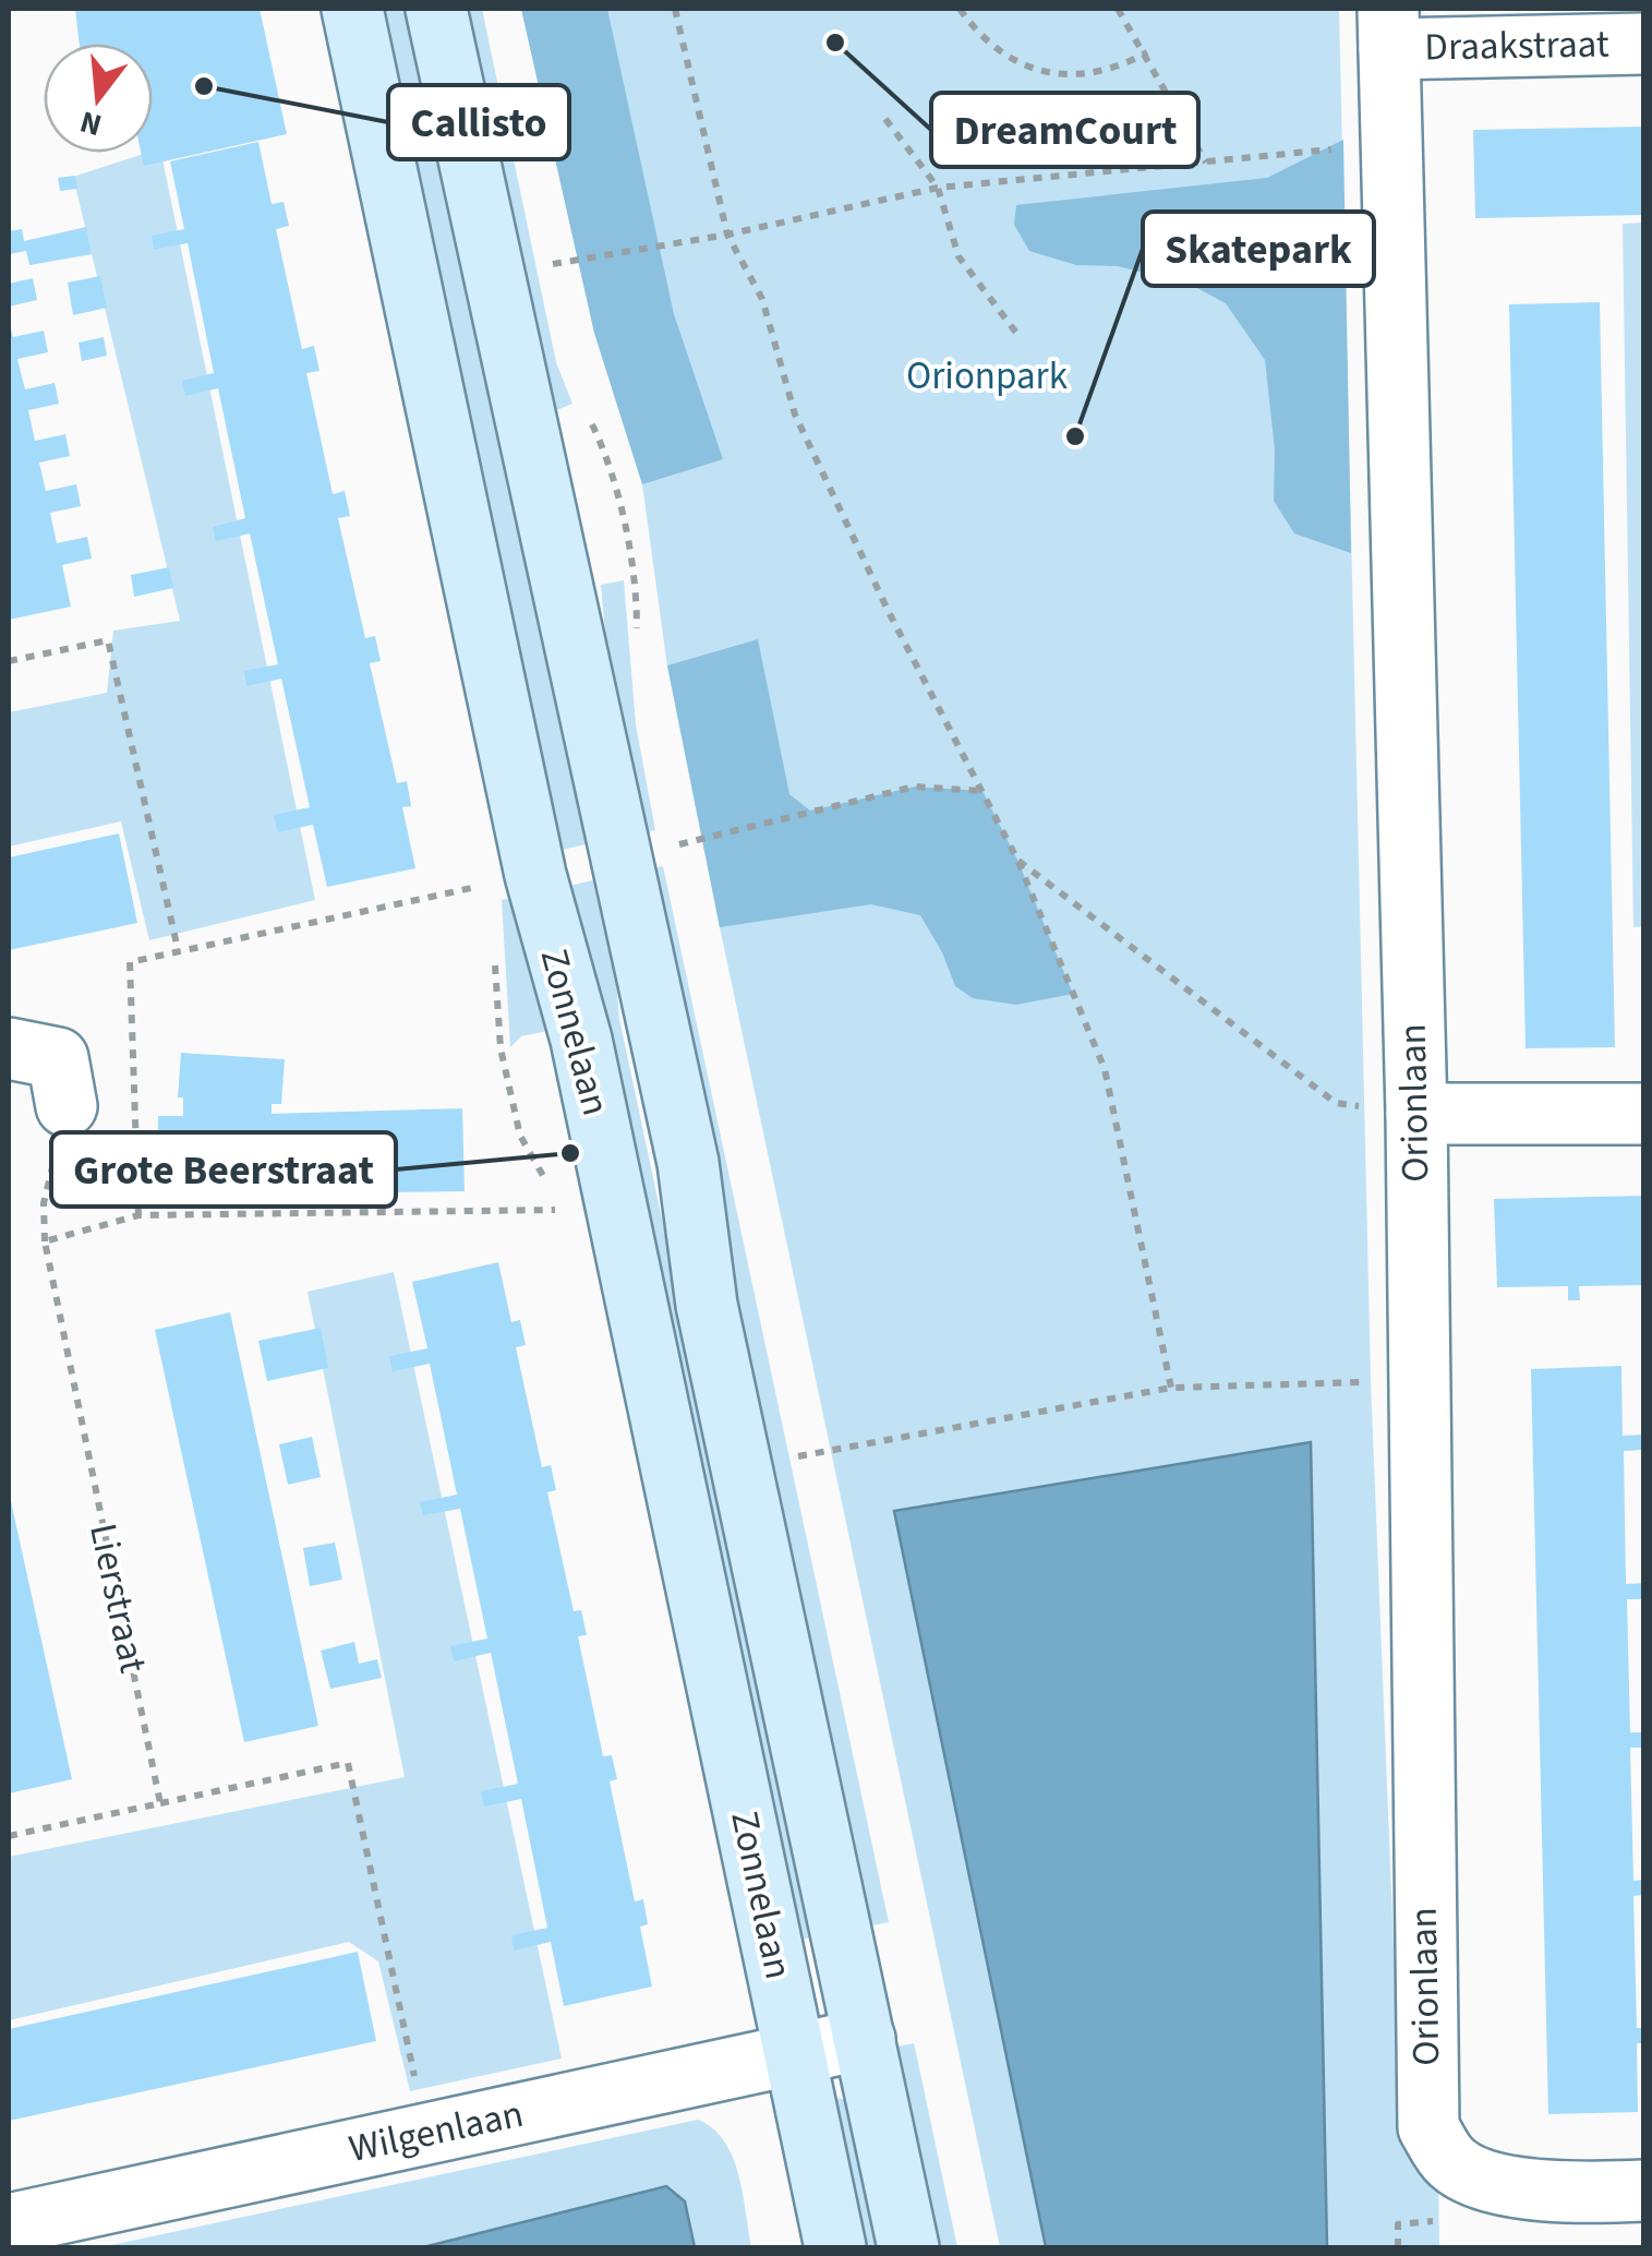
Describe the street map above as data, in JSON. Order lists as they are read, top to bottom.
{
  "streets": {
    "street": [
      "Draakstraat",
      "Zonnelaan",
      "Orionlaan",
      "Wilgenlaan"
    ],
    "path": ["Lierstraat"]
  },
  "crossings": [
    ["Draakstraat", "Orionlaan"],
    ["Zonnelaan", "Wilgenlaan"]
  ],
  "parks": ["Orionpark"],
  "places": [
    "DreamCourt",
    "Callisto",
    "Skatepark",
    "Grote Beerstraat"
  ],
  "north": "bottom"
}
